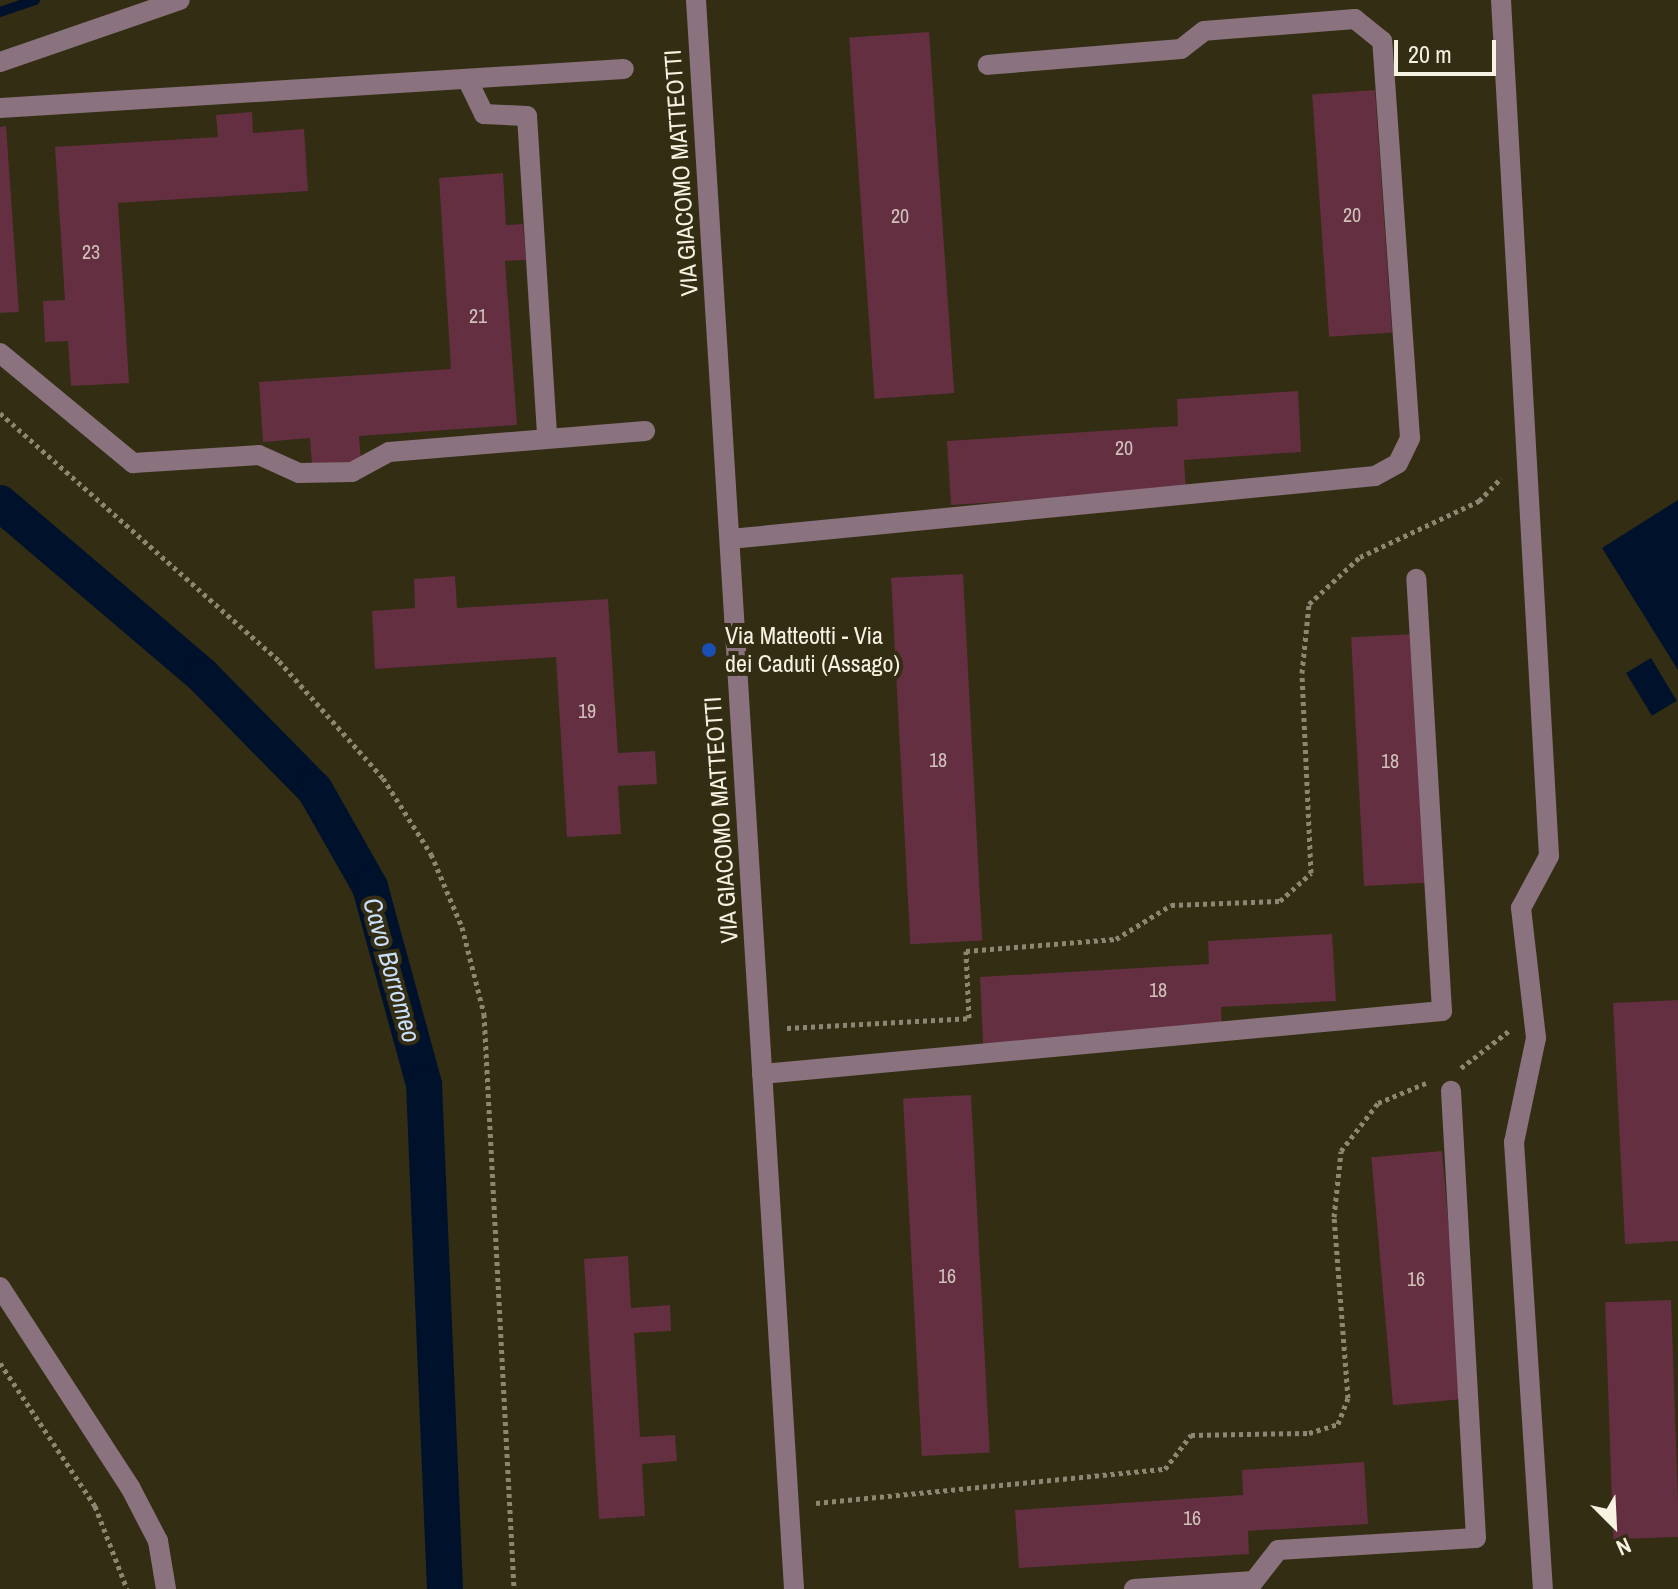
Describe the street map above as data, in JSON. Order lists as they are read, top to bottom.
{
  "streets": {
    "street": ["VIA GIACOMO MATTEOTTI"]
  },
  "water": ["Cavo Borromeo"],
  "places": ["Via Matteotti - Via dei Caduti (Assago)"],
  "house_numbers": [
    "20",
    "20",
    "23",
    "21",
    "20",
    "19",
    "18",
    "18",
    "18",
    "16",
    "16",
    "16"
  ],
  "scale_bar": "20 m",
  "north": "bottom right"
}
